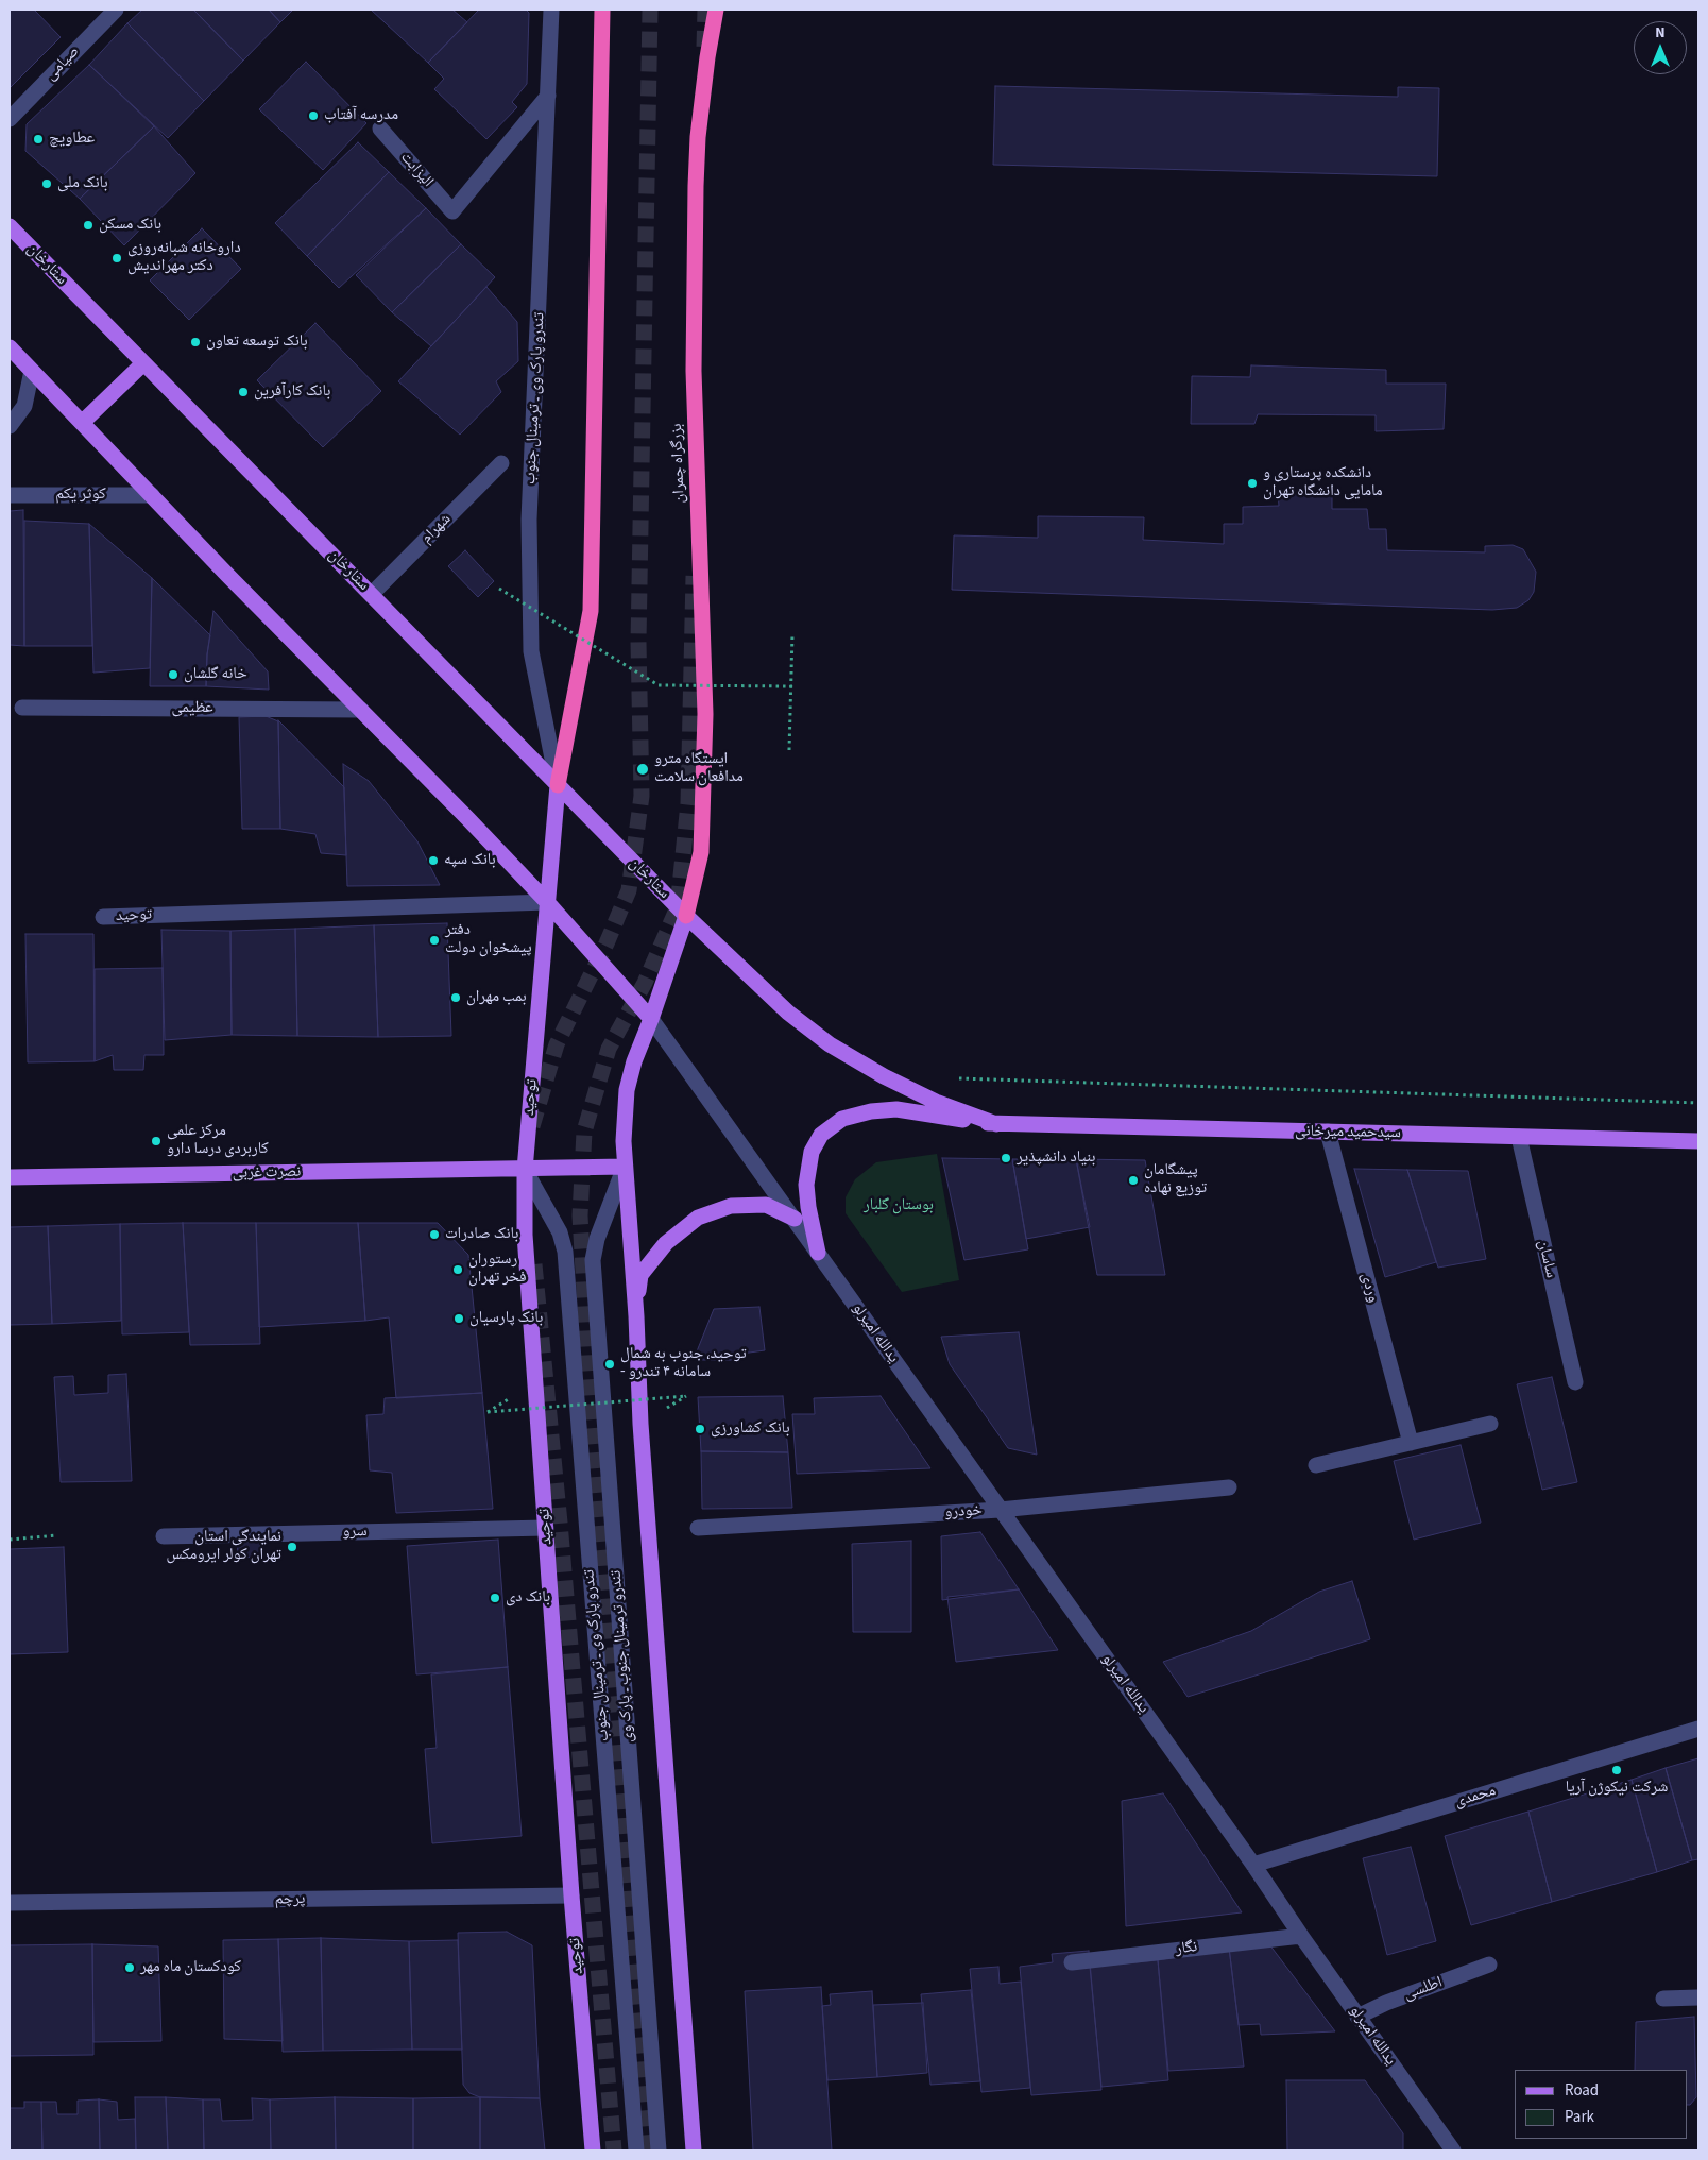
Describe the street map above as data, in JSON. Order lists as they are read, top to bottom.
{
  "streets": {
    "highway": ["بزرگراه چمران"],
    "main road": [
      "ستارخان",
      "توحید",
      "سیدحمید میرخانی",
      "نصرت غربی"
    ],
    "street": [
      "صیامی",
      "الیزابت",
      "تندرو پارک وی ـ ترمینال جنوب",
      "کوثر یکم",
      "شهرام",
      "عظیمی",
      "ساسان",
      "وردی",
      "یدالله امیرلو",
      "خودرو",
      "سرو",
      "تندرو ترمینال جنوب ـ پارک وی",
      "محمدی",
      "پرچم",
      "نگار",
      "اطلسی"
    ]
  },
  "crossings": [
    ["الیزابت", "تندرو پارک وی ـ ترمینال جنوب"],
    ["ستارخان", "تندرو پارک وی ـ ترمینال جنوب"],
    ["ستارخان", "بزرگراه چمران"],
    ["ستارخان", "شهرام"],
    ["ستارخان", "توحید"],
    ["ستارخان", "سیدحمید میرخانی"],
    ["تندرو پارک وی ـ ترمینال جنوب", "توحید"],
    ["تندرو پارک وی ـ ترمینال جنوب", "نصرت غربی"],
    ["توحید", "نصرت غربی"],
    ["توحید", "سرو"],
    ["توحید", "پرچم"],
    ["سیدحمید میرخانی", "ساسان"],
    ["سیدحمید میرخانی", "وردی"],
    ["نصرت غربی", "تندرو ترمینال جنوب ـ پارک وی"],
    ["یدالله امیرلو", "خودرو"],
    ["یدالله امیرلو", "محمدی"],
    ["یدالله امیرلو", "نگار"],
    ["یدالله امیرلو", "اطلسی"]
  ],
  "parks": ["بوستان گلبار"],
  "places": [
    "مدرسه آفتاب",
    "عطاویچ",
    "بانک ملی",
    "بانک مسکن",
    "داروخانه شبانه‌روزی دکتر مهراندیش",
    "بانک توسعه تعاون",
    "بانک کارآفرین",
    "دانشکده پرستاری و مامایی دانشگاه تهران",
    "خانه گلشان",
    "ایستگاه مترو مدافعان سلامت",
    "بانک سپه",
    "دفتر پیشخوان دولت",
    "بمب مهران",
    "مرکز علمی کاربردی درسا دارو",
    "بنیاد دانشپذیر",
    "پیشگامان توزیع نهاده",
    "بانک صادرات",
    "رستوران فخر تهران",
    "بانک پارسیان",
    "توحید، جنوب به شمال - سامانه ۴ تندرو",
    "بانک کشاورزی",
    "نمایندگی استان تهران کولر ایرومکس",
    "بانک دی",
    "شرکت نیکوژن آریا",
    "کودکستان ماه مهر"
  ],
  "legend": ["Road", "Park"],
  "north": "top"
}
